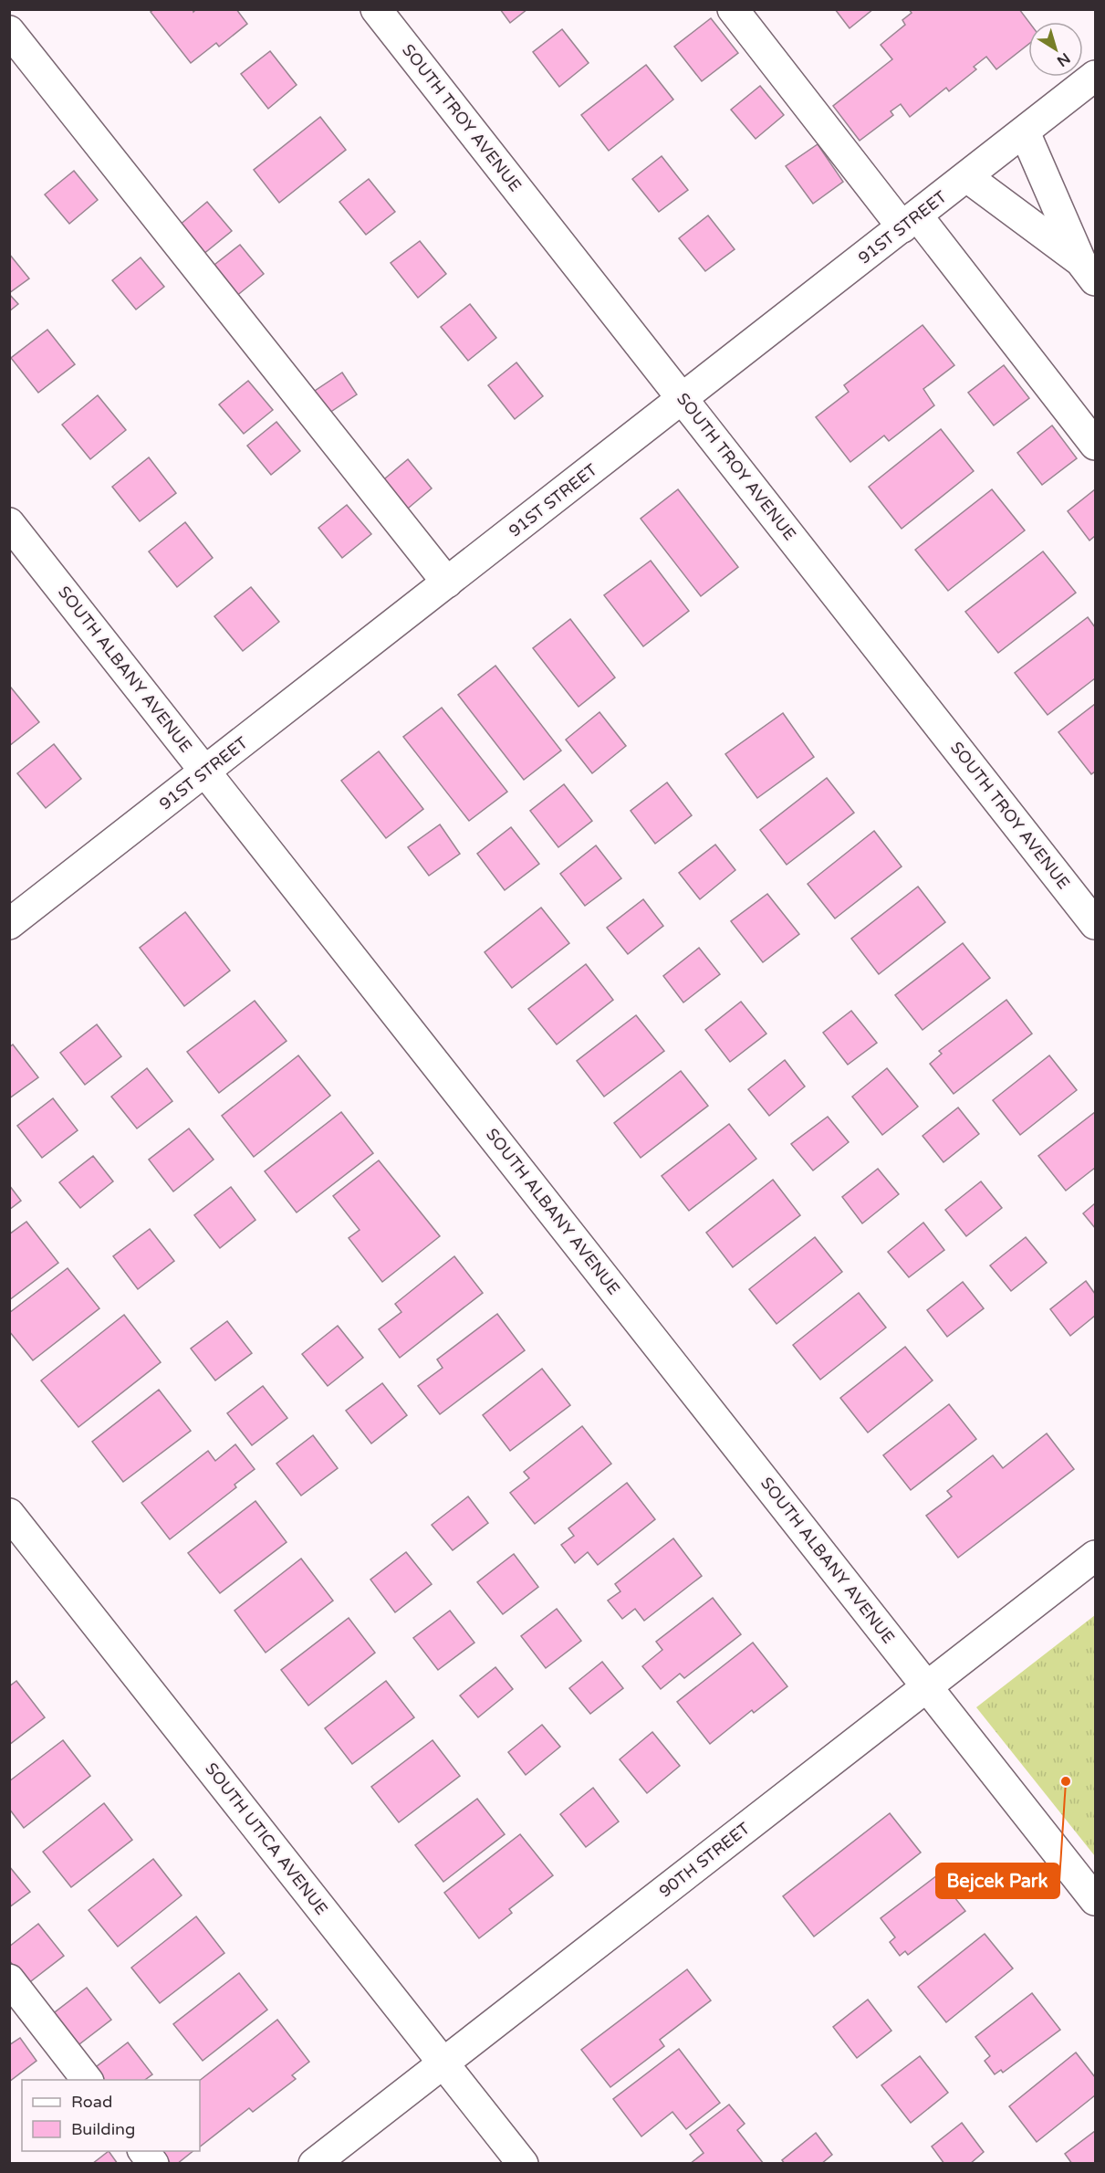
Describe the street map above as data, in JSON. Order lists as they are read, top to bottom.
{
  "streets": {
    "street": [
      "SOUTH TROY AVENUE",
      "91ST STREET",
      "SOUTH ALBANY AVENUE",
      "SOUTH UTICA AVENUE",
      "90TH STREET"
    ]
  },
  "crossings": [
    ["SOUTH TROY AVENUE", "91ST STREET"],
    ["91ST STREET", "SOUTH ALBANY AVENUE"],
    ["SOUTH ALBANY AVENUE", "90TH STREET"],
    ["SOUTH UTICA AVENUE", "90TH STREET"]
  ],
  "places": ["Bejcek Park"],
  "legend": ["Road", "Building"],
  "north": "bottom right"
}
